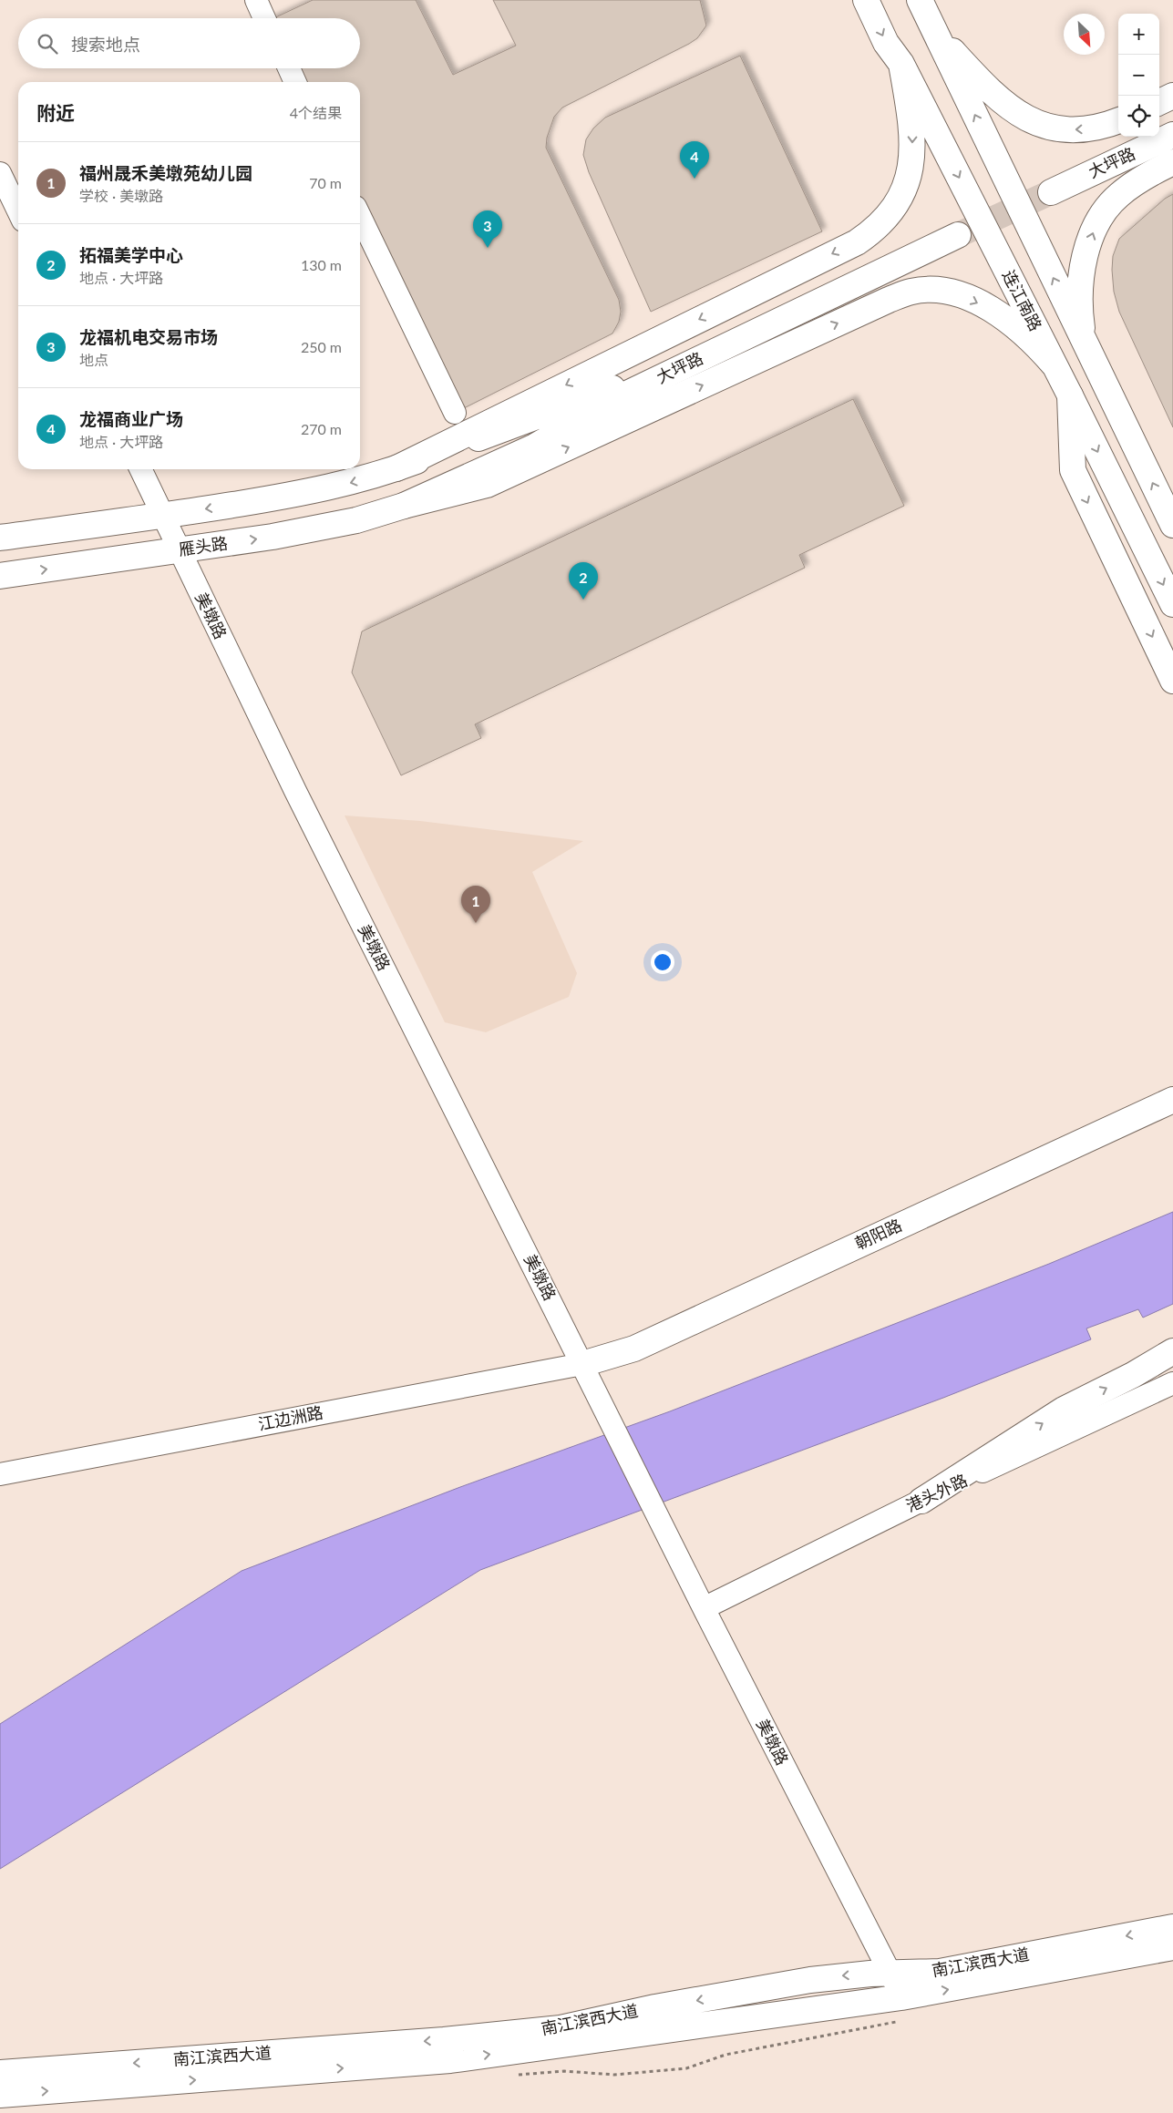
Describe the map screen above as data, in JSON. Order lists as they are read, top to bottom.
{
  "streets": {
    "main road": [
      "大坪路",
      "连江南路",
      "雁头路",
      "朝阳路",
      "南江滨西大道"
    ],
    "street": ["美墩路", "江边洲路", "港头外路"]
  },
  "crossings": [
    ["大坪路", "雁头路"],
    ["雁头路", "美墩路"],
    ["美墩路", "朝阳路"],
    ["美墩路", "江边洲路"],
    ["美墩路", "港头外路"],
    ["美墩路", "南江滨西大道"],
    ["朝阳路", "江边洲路"]
  ],
  "north": "bottom right",
  "page": {
    "map_buttons": ["+", "−"],
    "search": "搜索地点",
    "heading": ["附近", "4个结果"],
    "pins": [
      "4",
      "3",
      "2",
      "1"
    ],
    "list": [
      {
        "mark": "1",
        "name": "福州晟禾美墩苑幼儿园",
        "note": "学校 · 美墩路",
        "value": "70 m"
      },
      {
        "mark": "2",
        "name": "拓福美学中心",
        "note": "地点 · 大坪路",
        "value": "130 m"
      },
      {
        "mark": "3",
        "name": "龙福机电交易市场",
        "note": "地点",
        "value": "250 m"
      },
      {
        "mark": "4",
        "name": "龙福商业广场",
        "note": "地点 · 大坪路",
        "value": "270 m"
      }
    ]
  }
}
